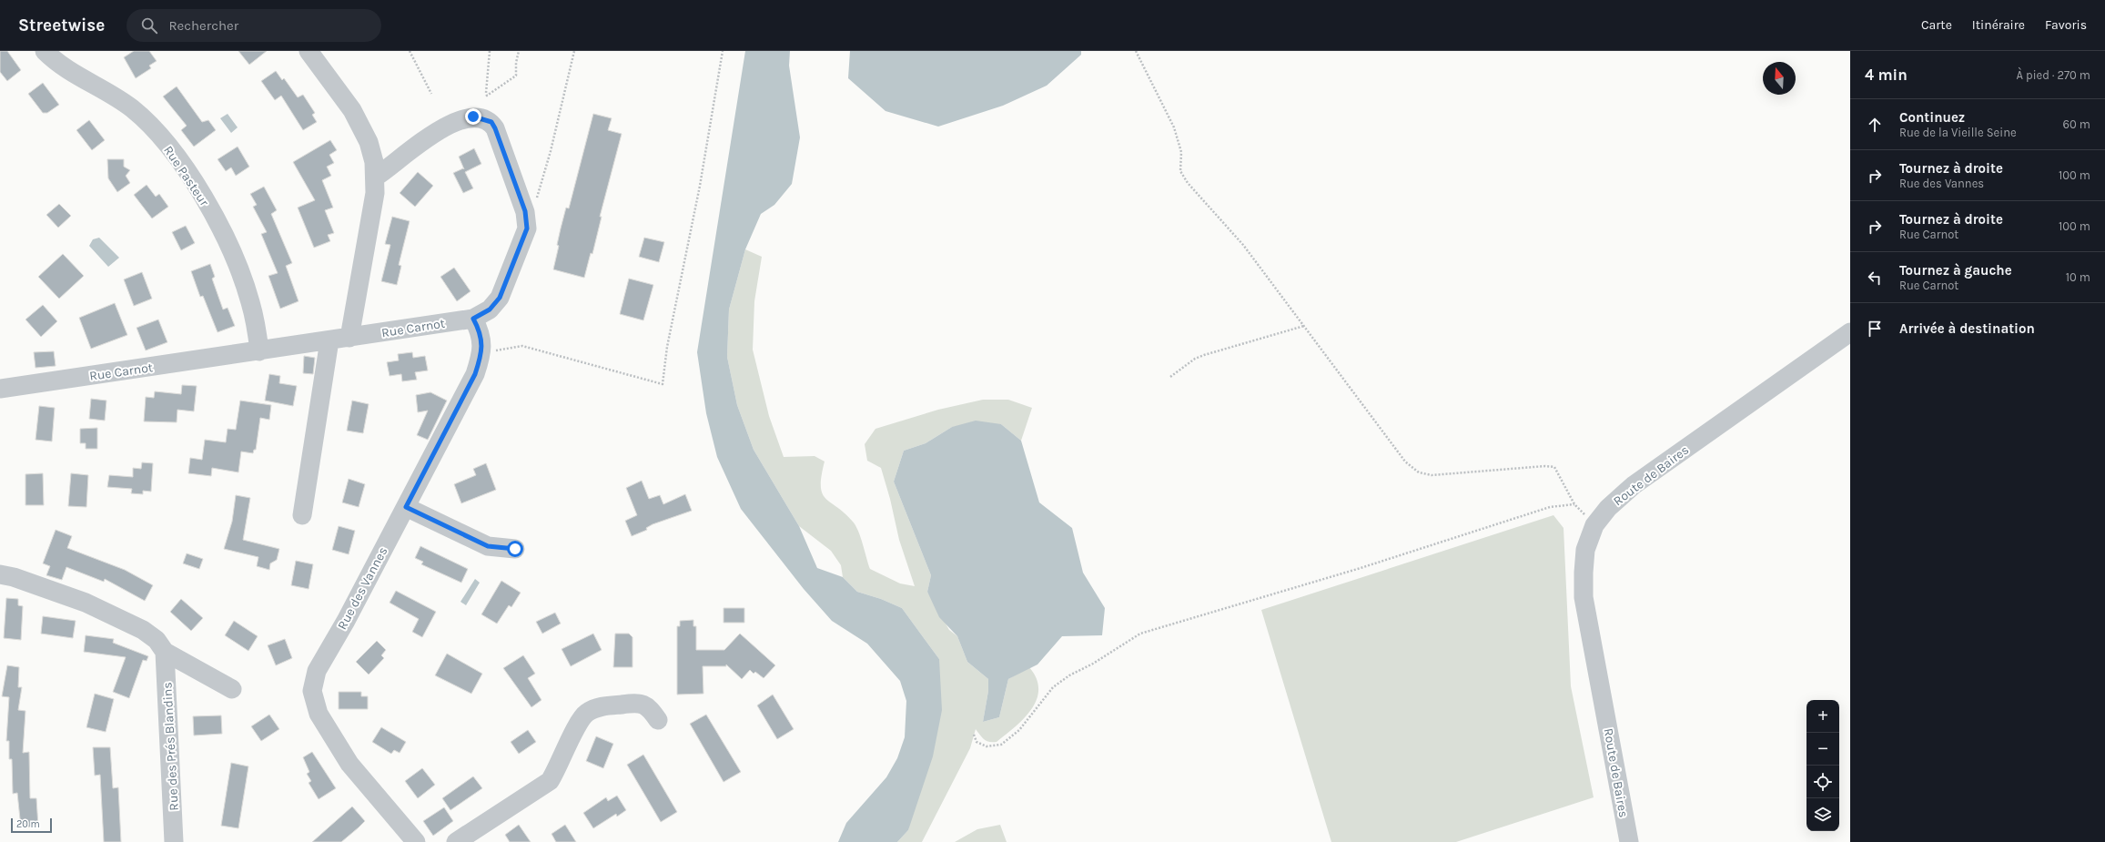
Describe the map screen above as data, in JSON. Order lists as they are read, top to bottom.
{
  "streets": {
    "street": [
      "Rue Pasteur",
      "Rue Carnot",
      "Route de Baires",
      "Rue des Vannes",
      "Rue des Prés Blandins"
    ]
  },
  "crossings": [
    ["Rue Pasteur", "Rue Carnot"],
    ["Rue Carnot", "Rue des Vannes"]
  ],
  "scale_bar": "20 m",
  "north": "top",
  "page": {
    "header": "Streetwise",
    "search": "Rechercher",
    "nav": ["Carte", "Itinéraire", "Favoris"],
    "heading": ["4 min", "À pied · 270 m"],
    "list": [
      ["Continuez", "Rue de la Vieille Seine", "60 m"],
      ["Tournez à droite", "Rue des Vannes", "100 m"],
      ["Tournez à droite", "Rue Carnot", "100 m"],
      ["Tournez à gauche", "Rue Carnot", "10 m"],
      "Arrivée à destination"
    ],
    "map_buttons": ["+", "−"],
    "scale": "20 m"
  }
}
